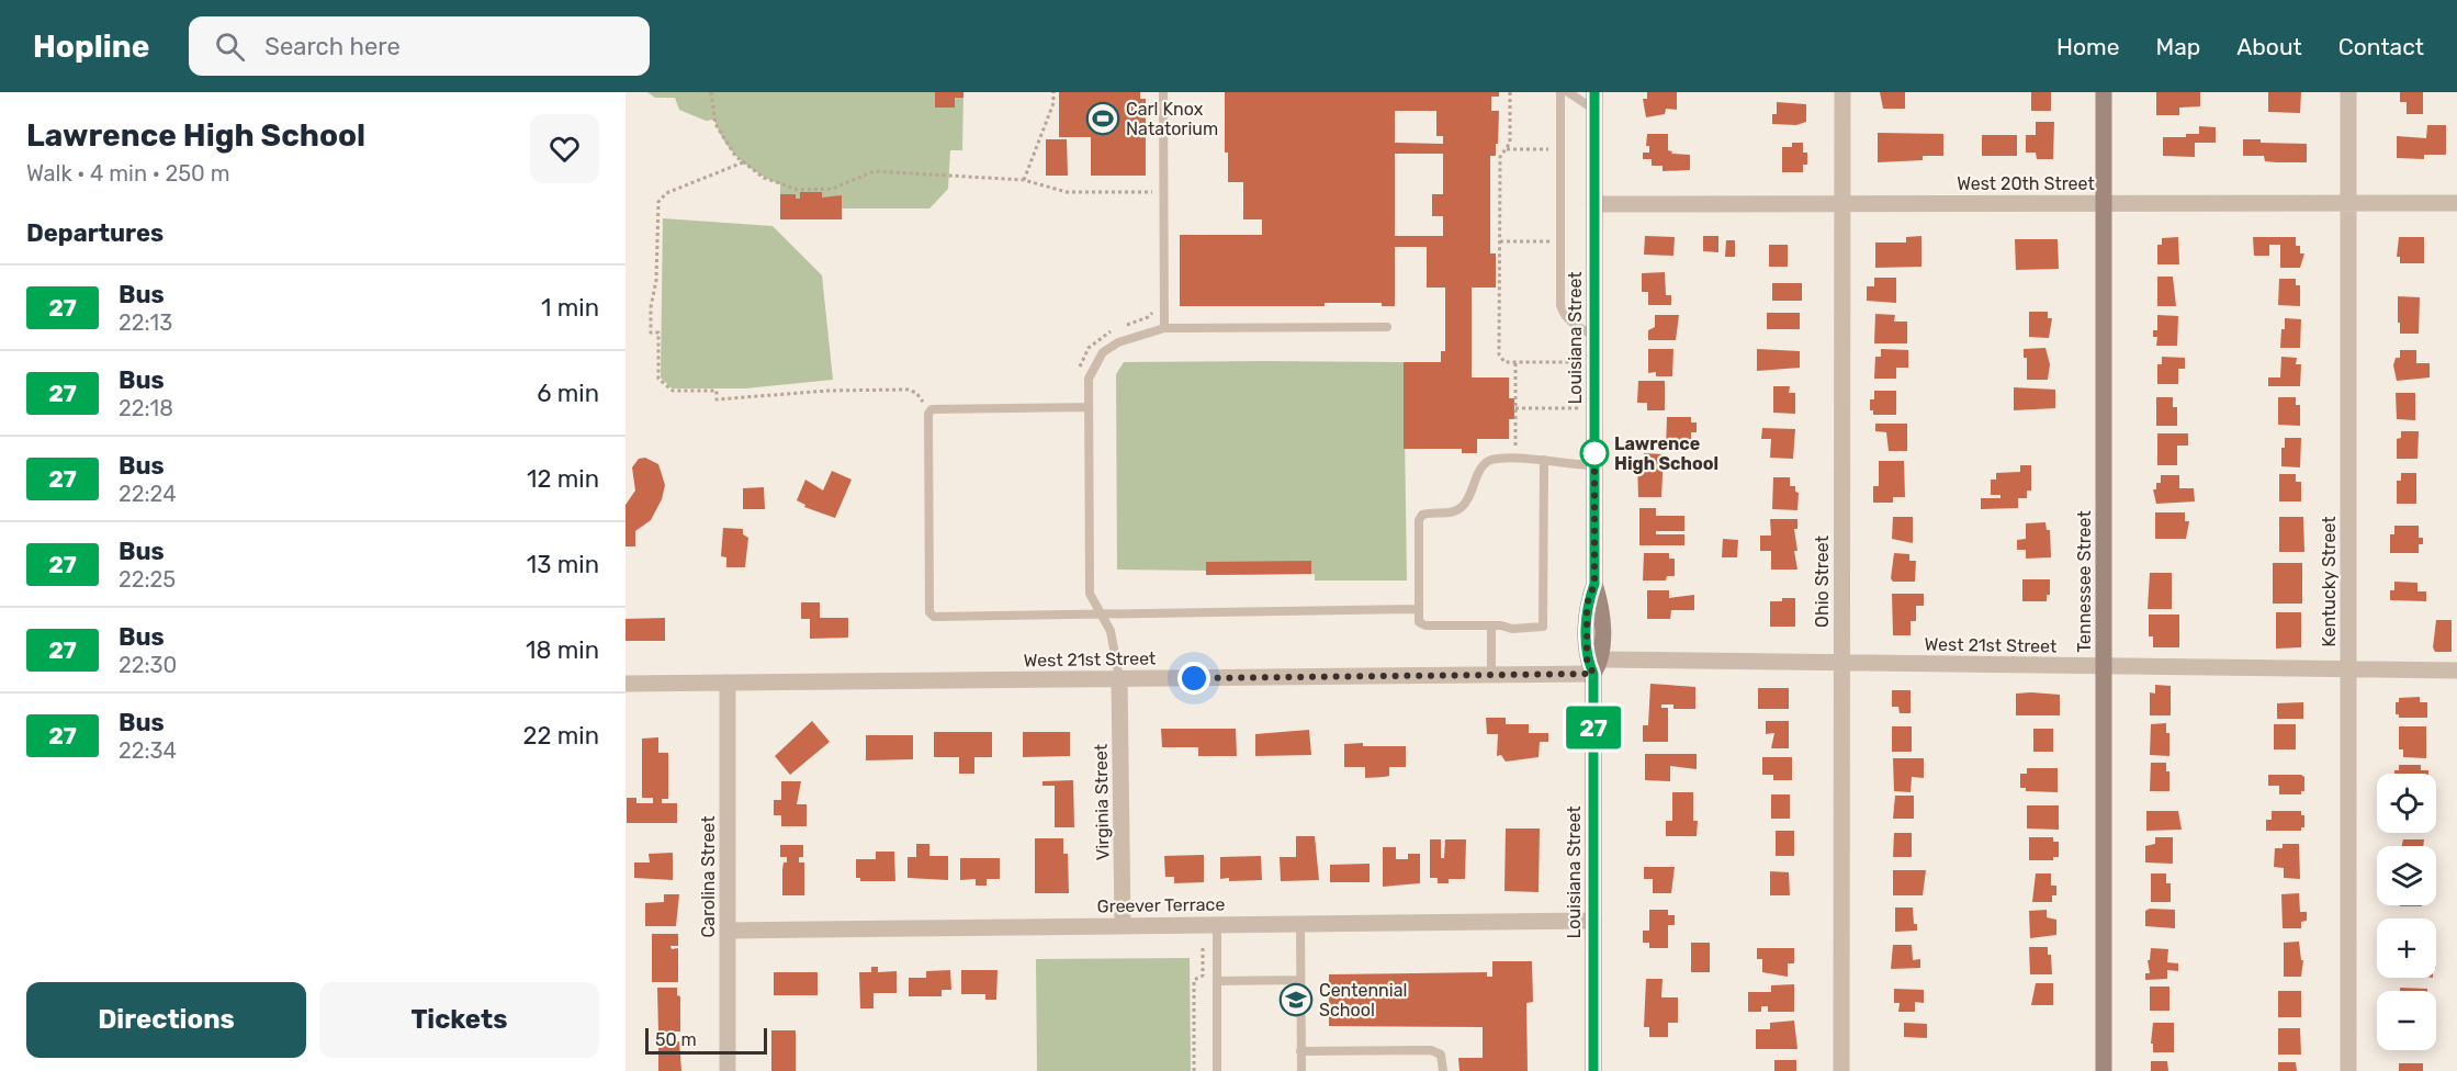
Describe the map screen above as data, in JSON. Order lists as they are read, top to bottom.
{
  "streets": {
    "main road": ["Louisiana Street", "Tennessee Street"],
    "street": [
      "West 20th Street",
      "Ohio Street",
      "Kentucky Street",
      "West 21st Street",
      "Virginia Street",
      "Carolina Street",
      "Greever Terrace"
    ]
  },
  "crossings": [
    ["West 20th Street", "Louisiana Street"],
    ["West 20th Street", "Ohio Street"],
    ["West 20th Street", "Tennessee Street"],
    ["West 20th Street", "Kentucky Street"],
    ["Louisiana Street", "West 21st Street"],
    ["Louisiana Street", "Greever Terrace"],
    ["Ohio Street", "West 21st Street"],
    ["Tennessee Street", "West 21st Street"],
    ["Kentucky Street", "West 21st Street"],
    ["West 21st Street", "Virginia Street"],
    ["West 21st Street", "Carolina Street"],
    ["Virginia Street", "Greever Terrace"],
    ["Carolina Street", "Greever Terrace"]
  ],
  "places": {
    "sports": ["Carl Knox Natatorium"],
    "other": ["Lawrence High School"],
    "school or university": ["Centennial School"]
  },
  "lines": ["bus line 27"],
  "scale_bar": "50 m",
  "page": {
    "header": "Hopline",
    "search": "Search here",
    "nav": [
      "Home",
      "Map",
      "About",
      "Contact"
    ],
    "heading": [
      ["Lawrence High School", "Walk · 4 min · 250 m"],
      "Departures"
    ],
    "on_map": "27",
    "list": [
      {
        "mark": "27",
        "name": "Bus",
        "note": "22:13",
        "value": "1 min"
      },
      {
        "mark": "27",
        "name": "Bus",
        "note": "22:18",
        "value": "6 min"
      },
      {
        "mark": "27",
        "name": "Bus",
        "note": "22:24",
        "value": "12 min"
      },
      {
        "mark": "27",
        "name": "Bus",
        "note": "22:25",
        "value": "13 min"
      },
      {
        "mark": "27",
        "name": "Bus",
        "note": "22:30",
        "value": "18 min"
      },
      {
        "mark": "27",
        "name": "Bus",
        "note": "22:34",
        "value": "22 min"
      }
    ],
    "map_buttons": ["+", "−"],
    "buttons": ["Directions", "Tickets"],
    "scale": "50 m"
  }
}
